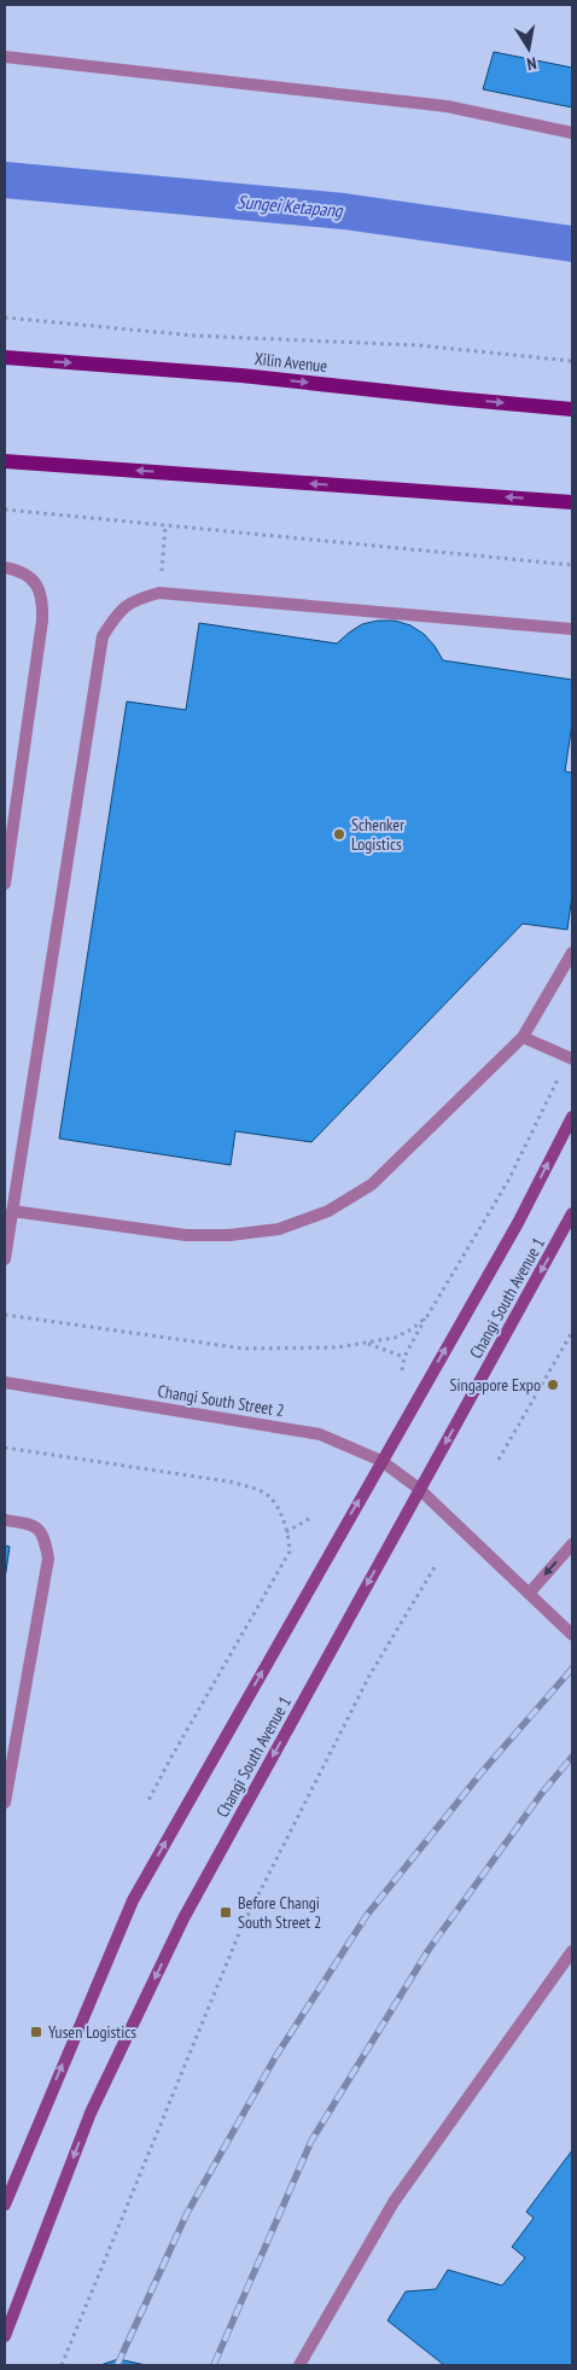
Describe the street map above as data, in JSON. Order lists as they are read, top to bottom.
{
  "streets": {
    "main road": ["Xilin Avenue"],
    "street": ["Changi South Avenue 1", "Changi South Street 2"]
  },
  "crossings": [
    ["Changi South Avenue 1", "Changi South Street 2"]
  ],
  "water": ["Sungei Ketapang"],
  "places": {
    "other": ["Schenker Logistics", "Singapore Expo"],
    "transit": ["Before Changi South Street 2", "Yusen Logistics"]
  },
  "north": "bottom"
}
